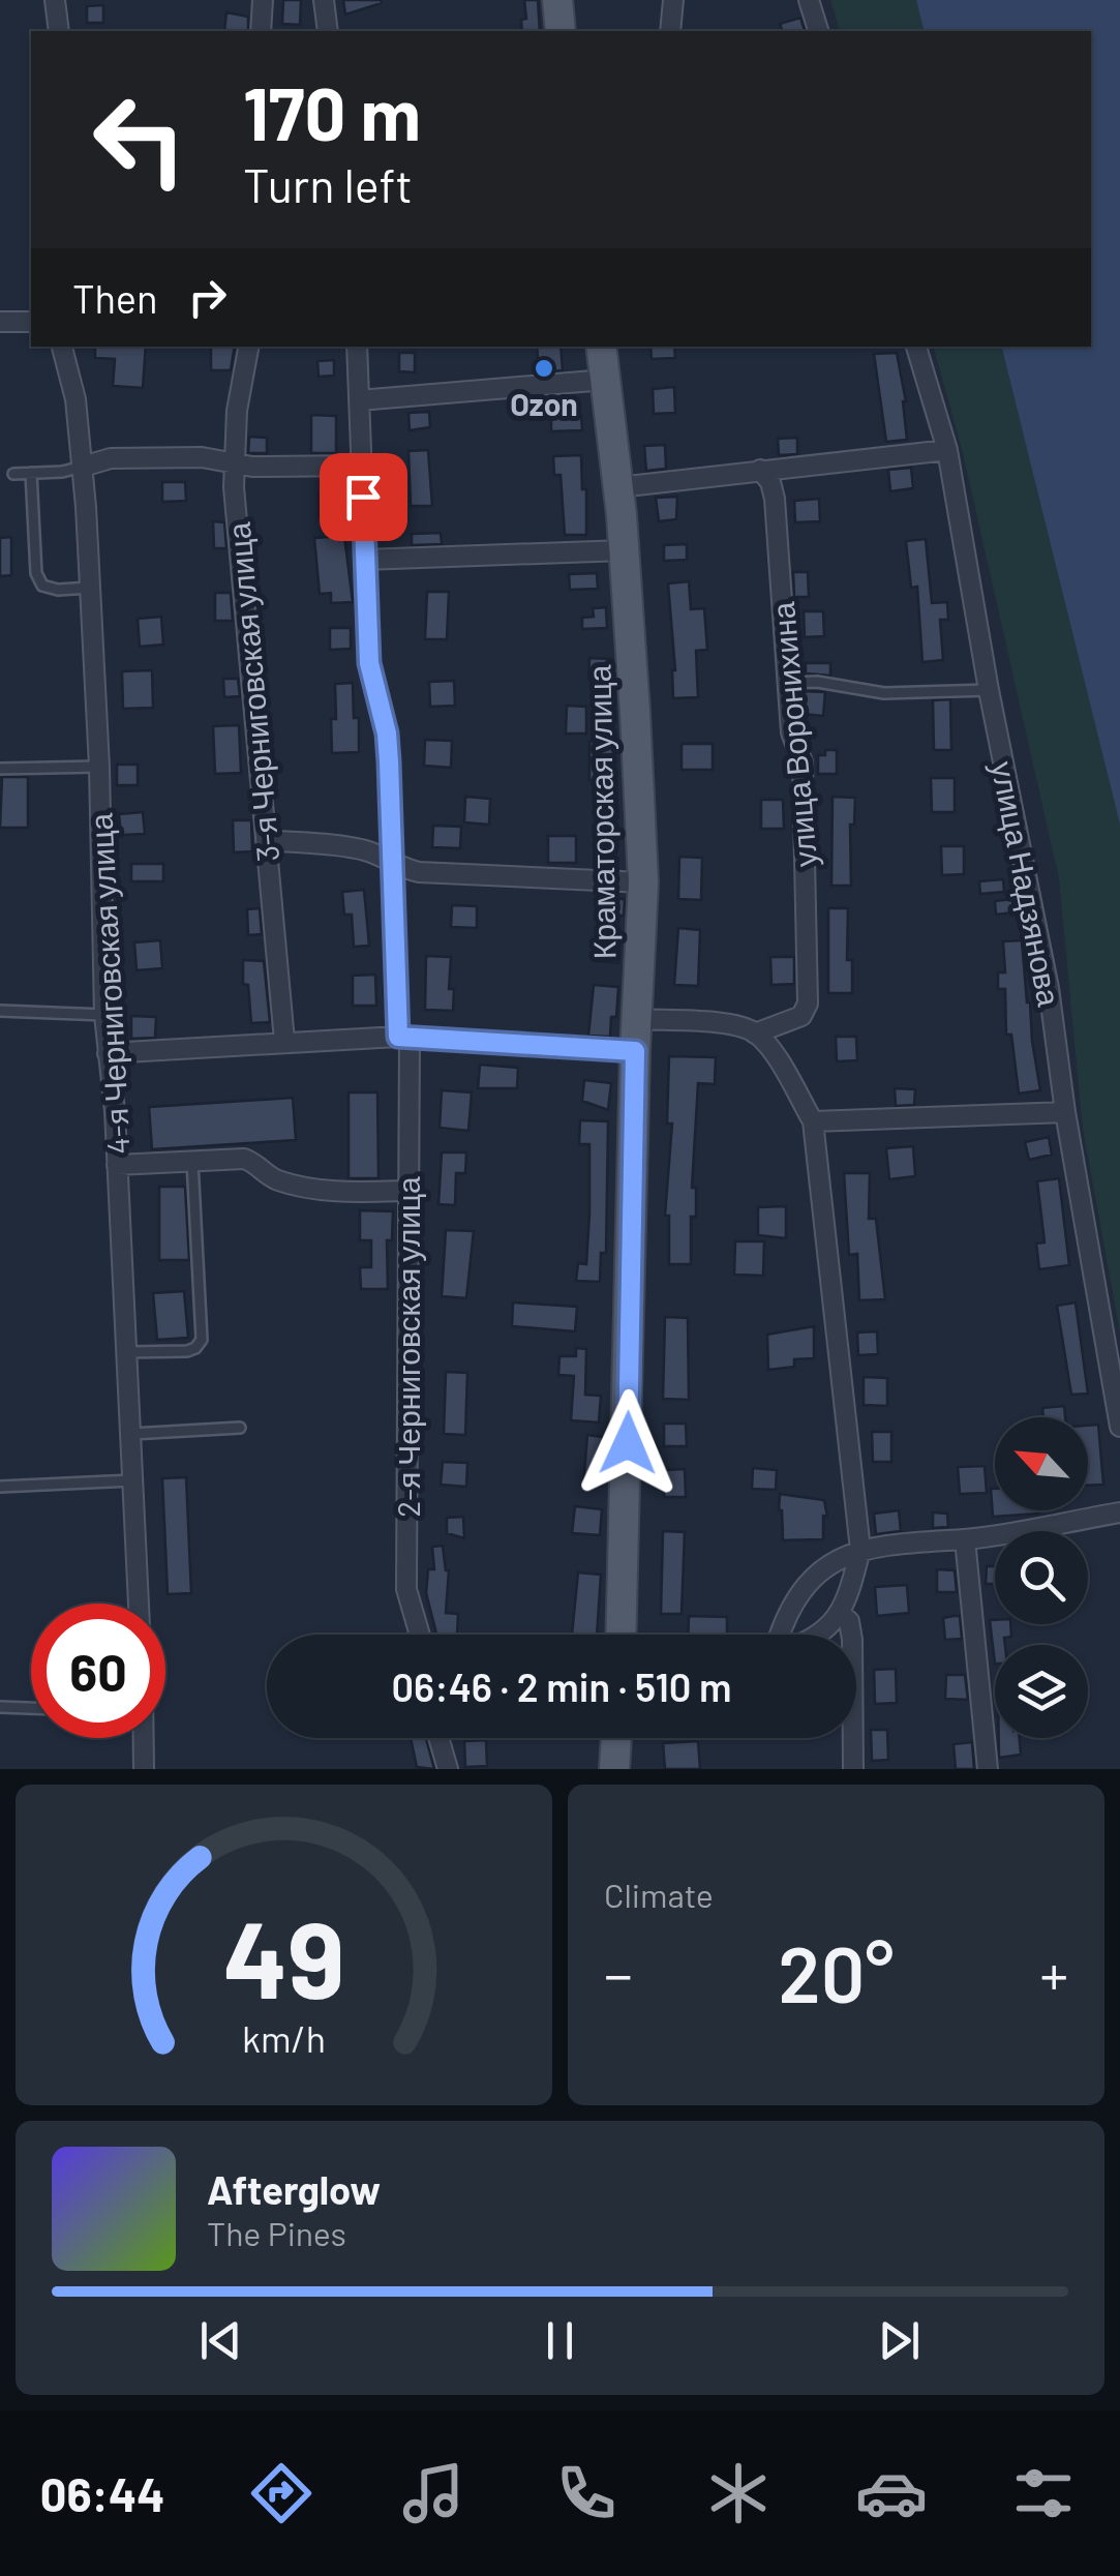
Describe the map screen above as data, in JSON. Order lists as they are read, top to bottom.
{
  "streets": {
    "main road": ["Краматорская улица"],
    "street": [
      "3-я Черниговская улица",
      "улица Воронихина",
      "улица Надзянова",
      "4-я Черниговская улица",
      "2-я Черниговская улица"
    ]
  },
  "places": ["Ozon"],
  "north": "top left",
  "page": {
    "turn": ["170 m", "Turn left"],
    "then": "Then",
    "limit": "60",
    "trip": "06:46 · 2 min · 510 m",
    "tile": "Climate",
    "heat": ["−", "20°", "+"],
    "song": ["Afterglow", "The Pines"],
    "tabs": "06:44",
    "gauge": ["49", "km/h"]
  }
}
